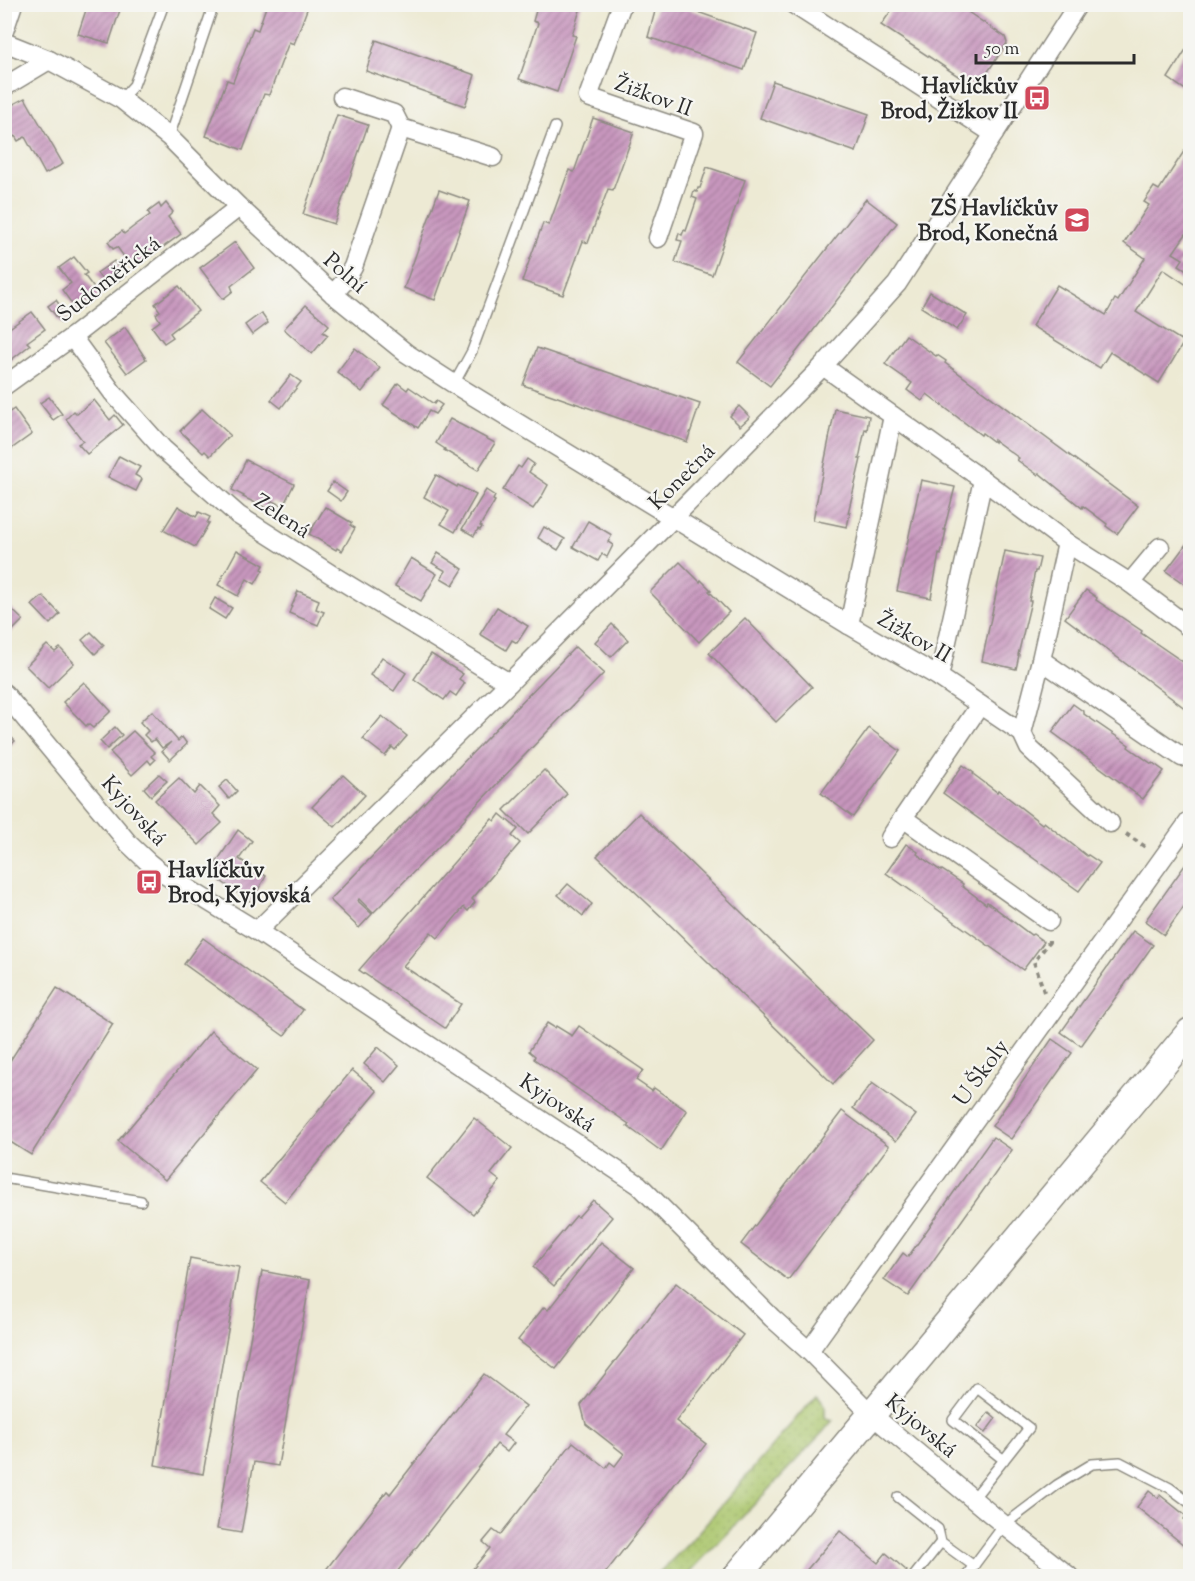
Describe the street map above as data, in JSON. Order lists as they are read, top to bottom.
{
  "streets": {
    "street": [
      "Žižkov II",
      "Polní",
      "Sudoměřická",
      "Konečná",
      "Zelená",
      "Kyjovská",
      "U Školy"
    ]
  },
  "crossings": [
    ["Žižkov II", "Polní"],
    ["Žižkov II", "Konečná"],
    ["Polní", "Sudoměřická"],
    ["Polní", "Konečná"],
    ["Sudoměřická", "Zelená"],
    ["Konečná", "Zelená"],
    ["Konečná", "Kyjovská"],
    ["Kyjovská", "U Školy"]
  ],
  "places": {
    "bus stop": ["Havlíčkův Brod, Žižkov II", "Havlíčkův Brod, Kyjovská"],
    "school or university": ["ZŠ Havlíčkův Brod, Konečná"]
  },
  "scale_bar": "50 m"
}
